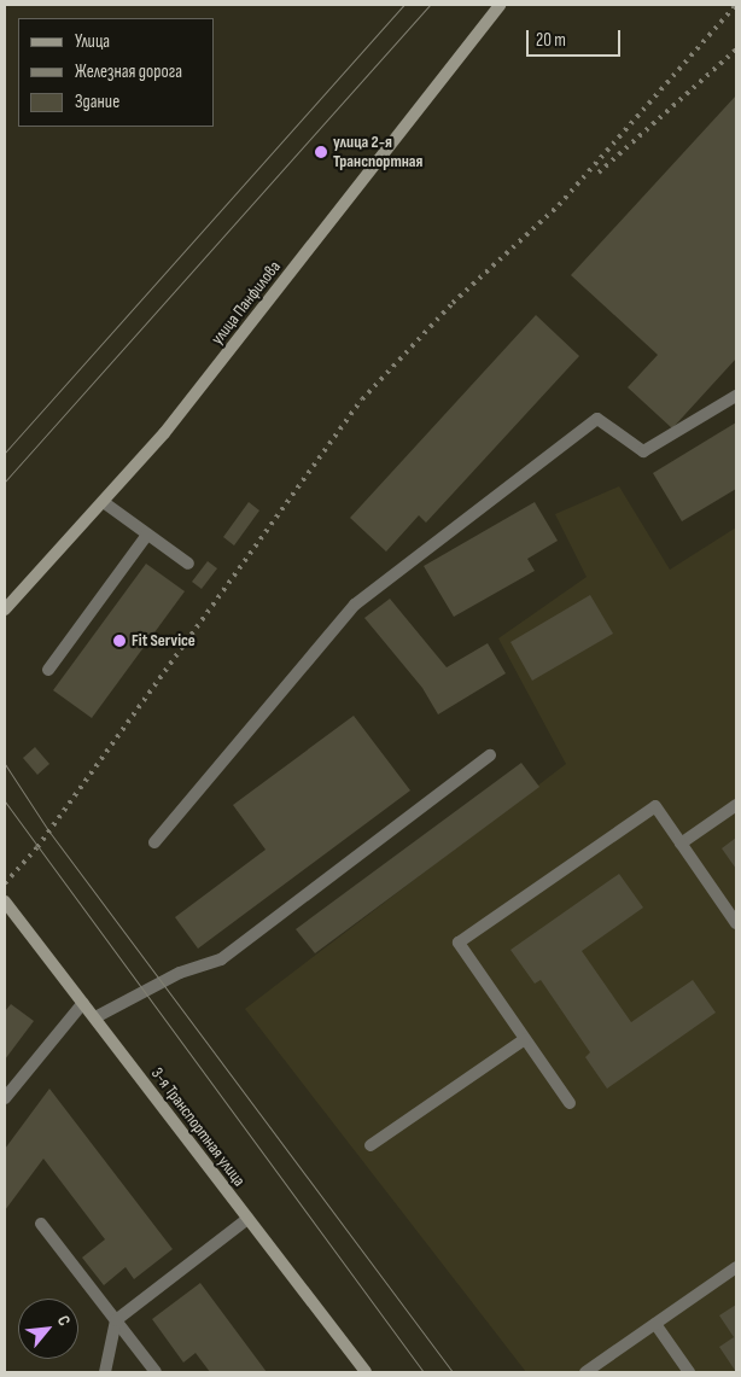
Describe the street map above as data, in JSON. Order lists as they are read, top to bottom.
{
  "streets": {
    "main road": ["улица Панфилова", "3-я Транспортная улица"]
  },
  "places": ["улица 2-я Транспортная", "Fit Service"],
  "legend": ["Улица", "Железная дорога", "Здание"],
  "scale_bar": "20 m",
  "north": "top right"
}
